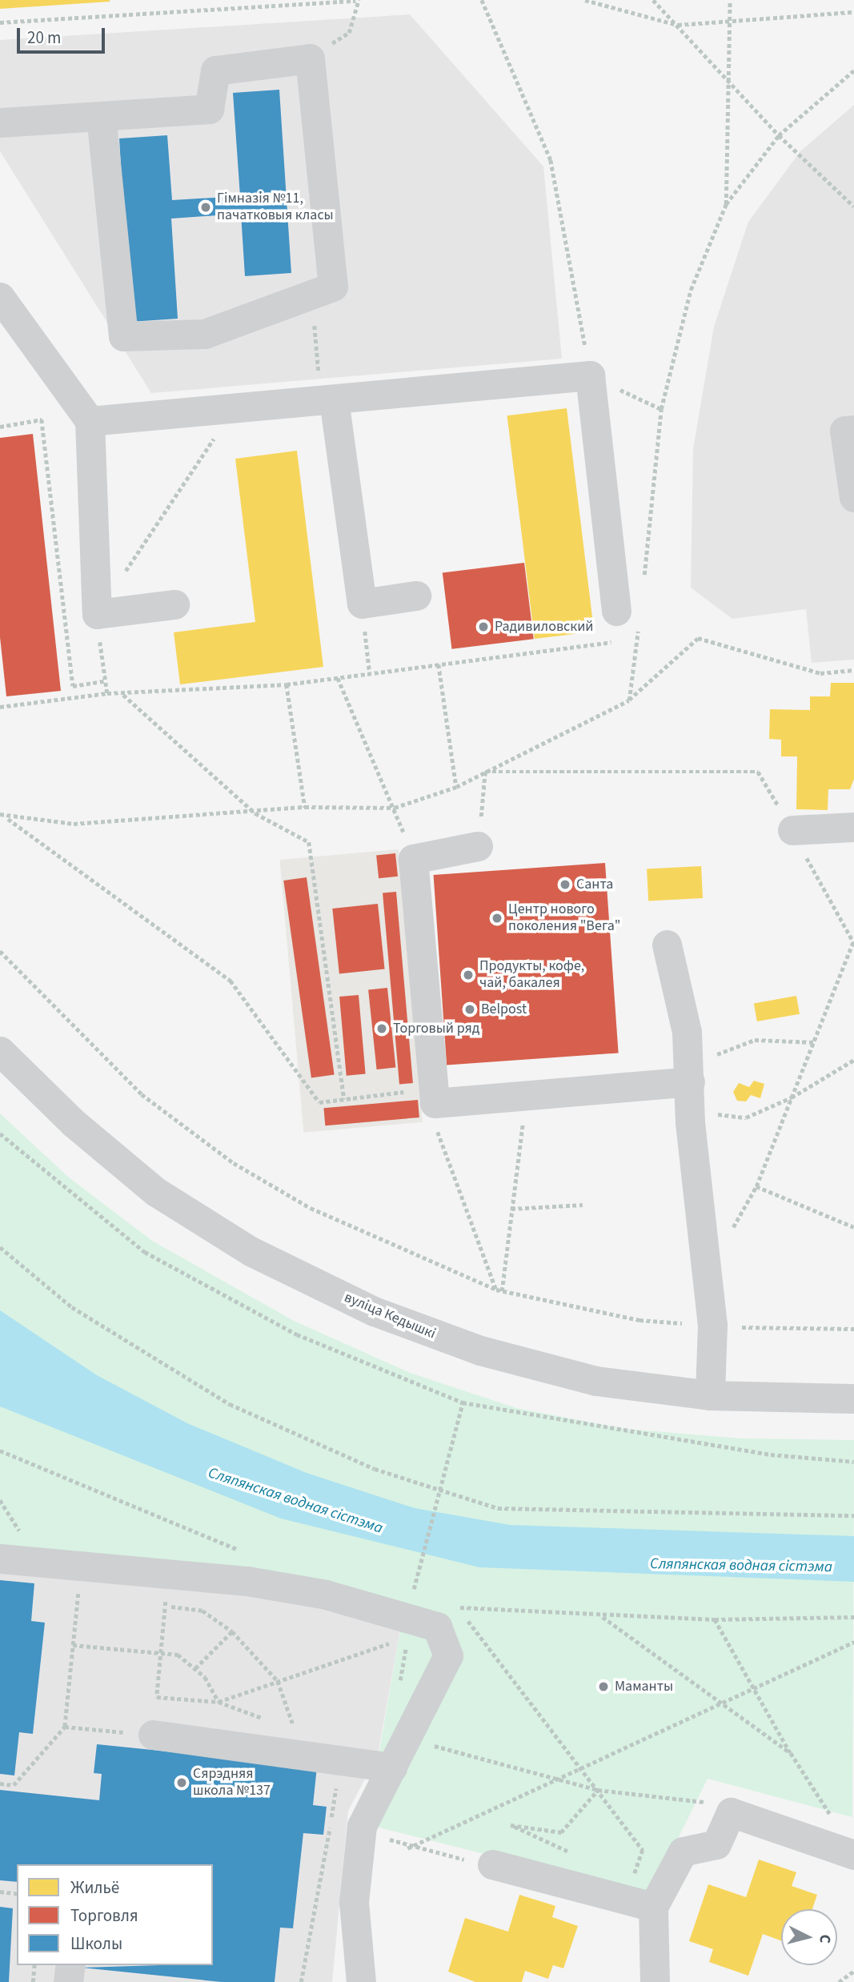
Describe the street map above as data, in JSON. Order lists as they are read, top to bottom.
{
  "streets": {
    "street": ["вуліца Кедышкі"]
  },
  "water": ["Сляпянская водная сістэма"],
  "places": [
    "Гімназія №11, пачатковыя класы",
    "Радивиловский",
    "Санта",
    "Центр нового поколения \"Вега\"",
    "Продукты, кофе, чай, бакалея",
    "Belpost",
    "Торговый ряд",
    "Маманты",
    "Сярэдняя школа №137"
  ],
  "legend": ["Жильё", "Торговля", "Школы"],
  "scale_bar": "20 m",
  "north": "right"
}
